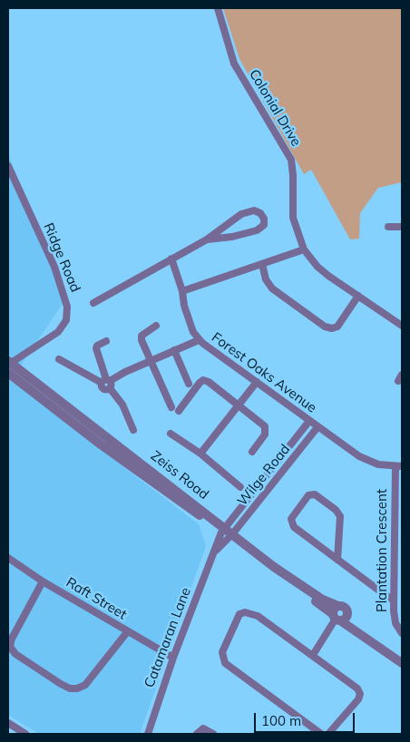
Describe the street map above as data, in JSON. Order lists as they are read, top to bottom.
{
  "streets": {
    "street": [
      "Colonial Drive",
      "Ridge Road",
      "Forest Oaks Avenue",
      "Zeiss Road",
      "Wilge Road",
      "Plantation Crescent",
      "Raft Street",
      "Catamaran Lane"
    ]
  },
  "crossings": [
    ["Ridge Road", "Zeiss Road"],
    ["Forest Oaks Avenue", "Wilge Road"],
    ["Forest Oaks Avenue", "Plantation Crescent"],
    ["Zeiss Road", "Wilge Road"],
    ["Zeiss Road", "Catamaran Lane"],
    ["Wilge Road", "Catamaran Lane"],
    ["Raft Street", "Catamaran Lane"]
  ],
  "scale_bar": "100 m"
}
